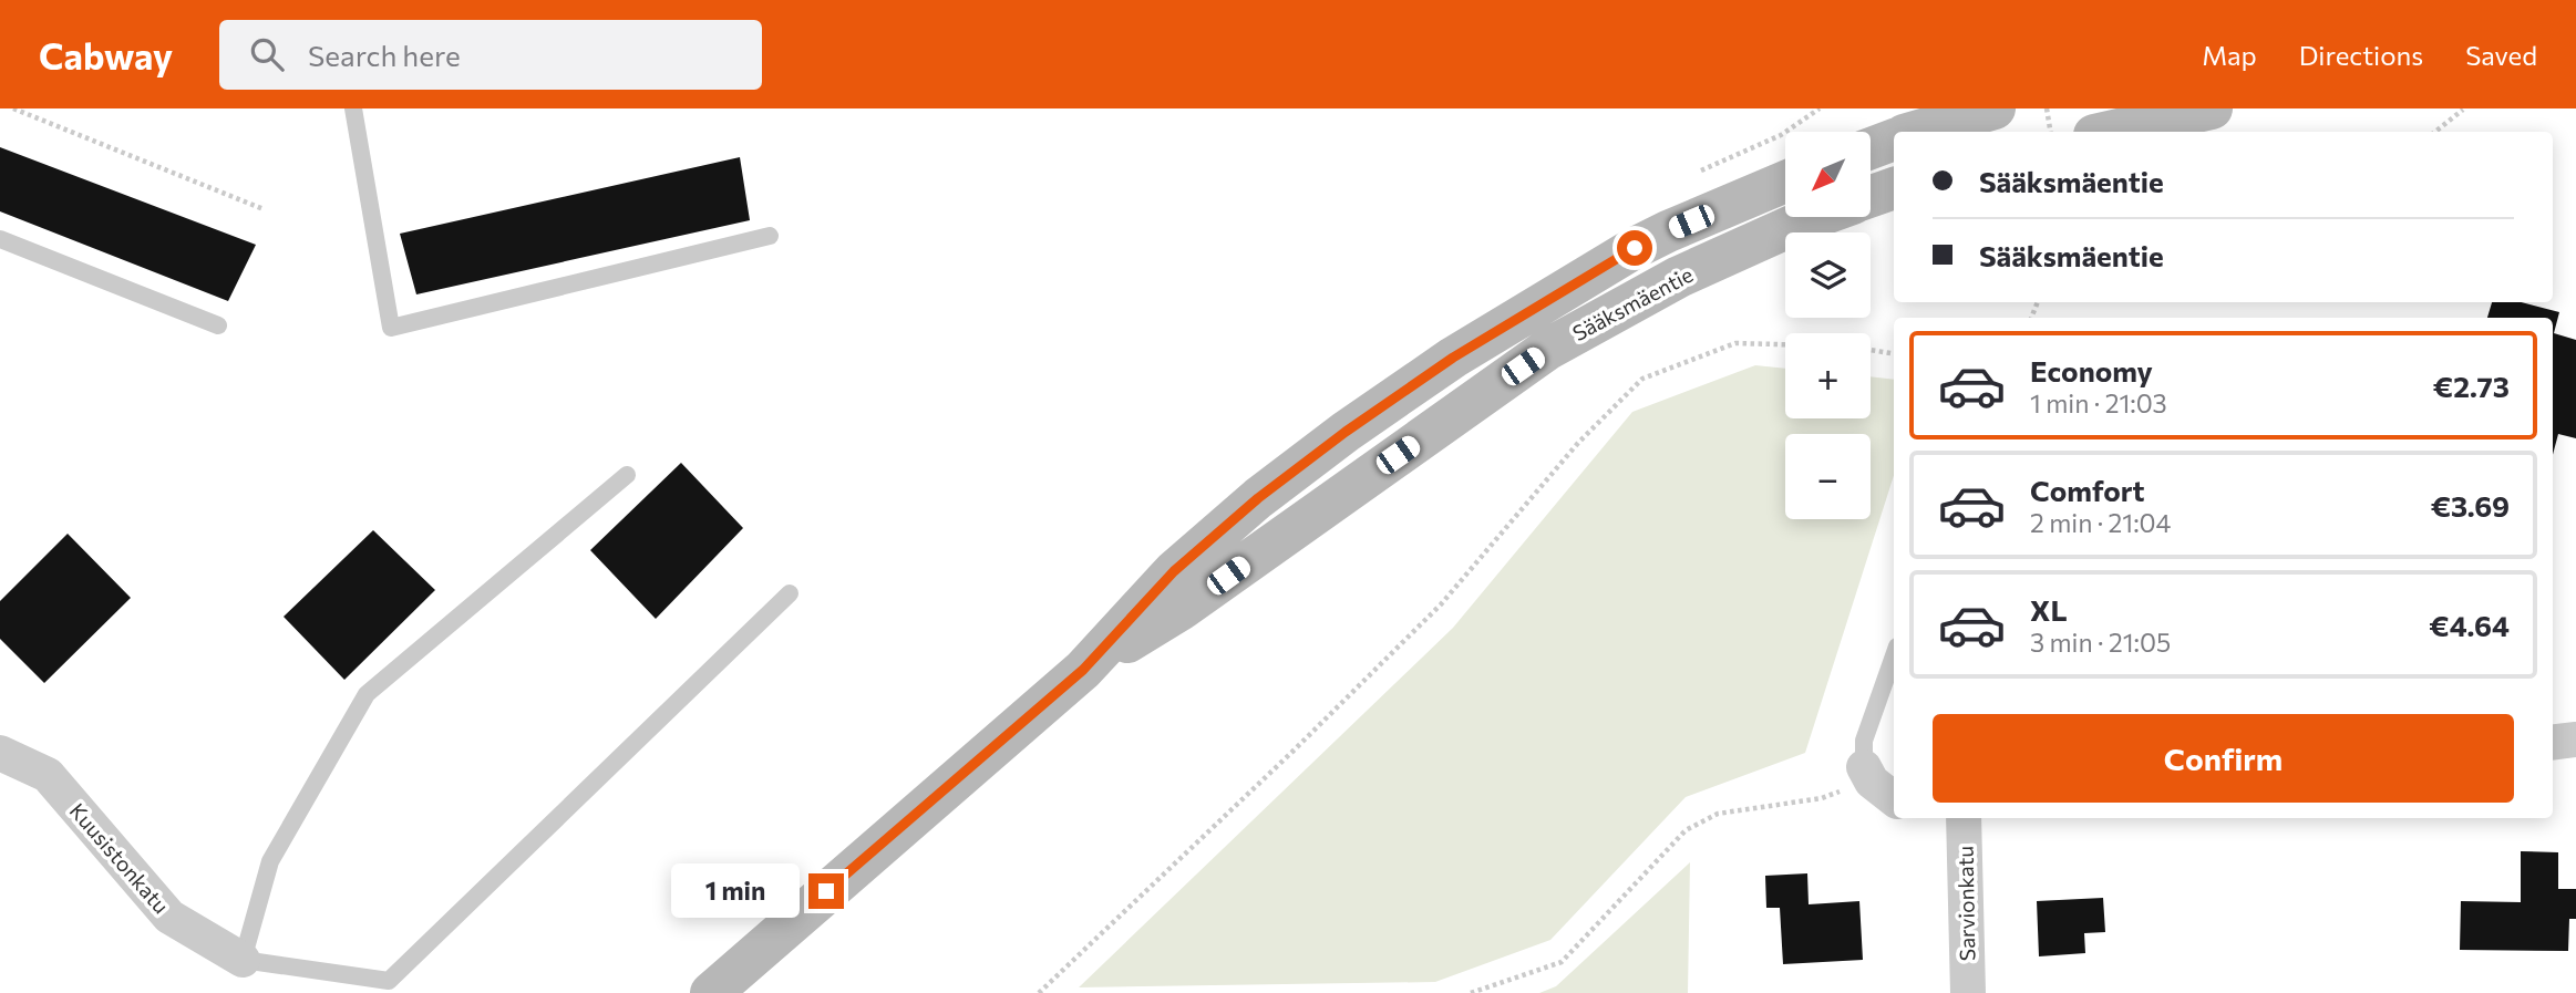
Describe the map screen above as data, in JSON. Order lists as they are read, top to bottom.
{
  "streets": {
    "main road": ["Sääksmäentie"],
    "street": ["Kuusistonkatu", "Sarvionkatu"]
  },
  "north": "bottom left",
  "page": {
    "header": "Cabway",
    "search": "Search here",
    "nav": ["Map", "Directions", "Saved"],
    "map_buttons": ["+", "−"],
    "banner": ["Sääksmäentie", "Sääksmäentie"],
    "list": [
      {
        "name": "Economy",
        "note": "1 min · 21:03",
        "value": "€2.73"
      },
      {
        "name": "Comfort",
        "note": "2 min · 21:04",
        "value": "€3.69"
      },
      {
        "name": "XL",
        "note": "3 min · 21:05",
        "value": "€4.64"
      }
    ],
    "buttons": "Confirm",
    "bubble": "1 min"
  }
}
